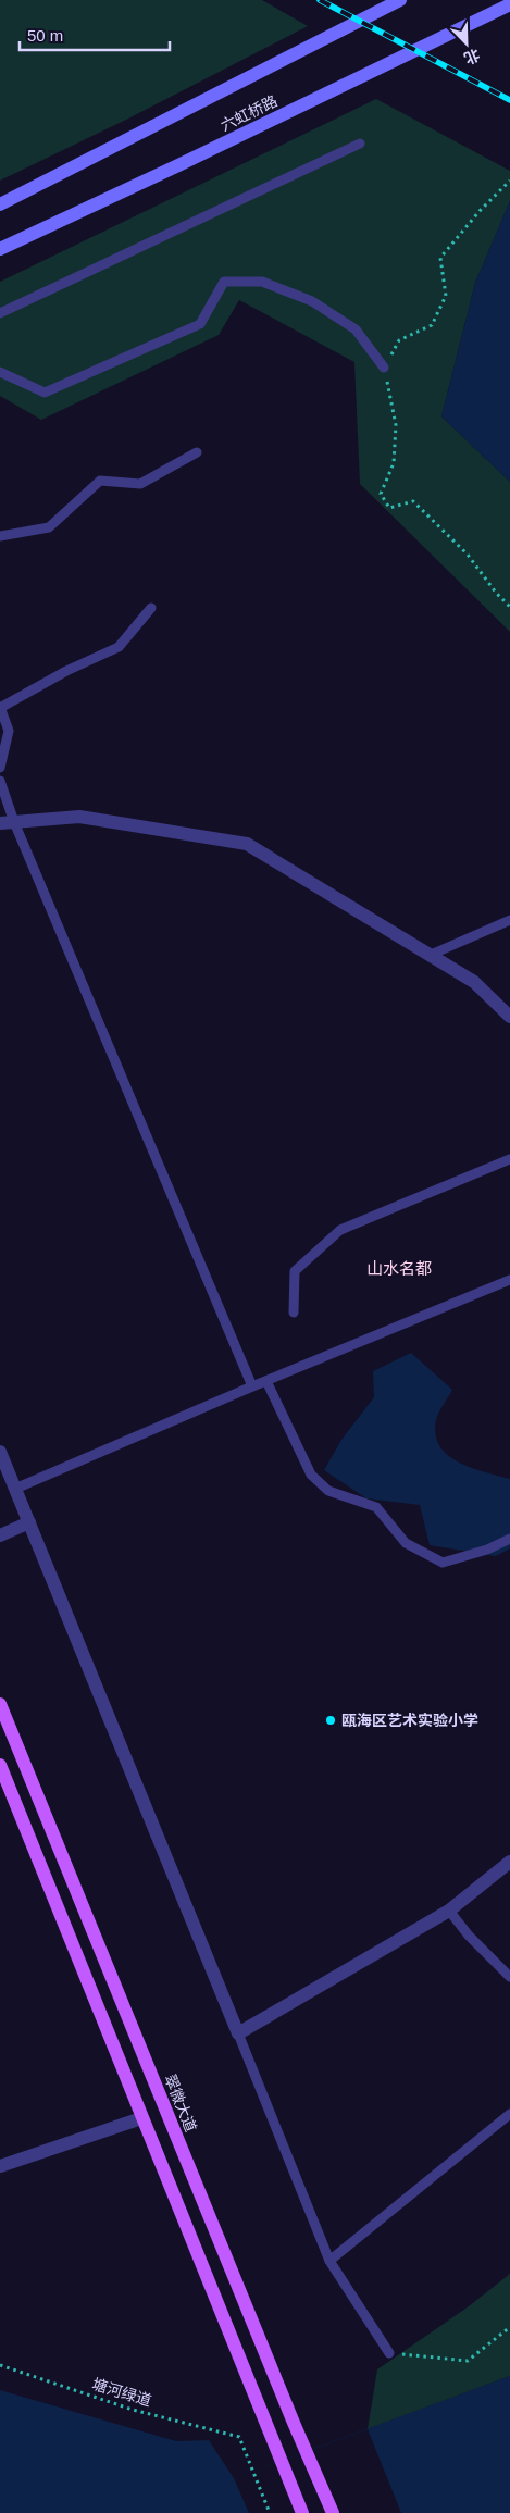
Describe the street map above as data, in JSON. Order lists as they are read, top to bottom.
{
  "streets": {
    "main road": ["六虹桥路", "翠微大道"],
    "path": ["塘河绿道"]
  },
  "districts": ["山水名都"],
  "places": ["瓯海区艺术实验小学"],
  "scale_bar": "50 m",
  "north": "bottom right"
}
